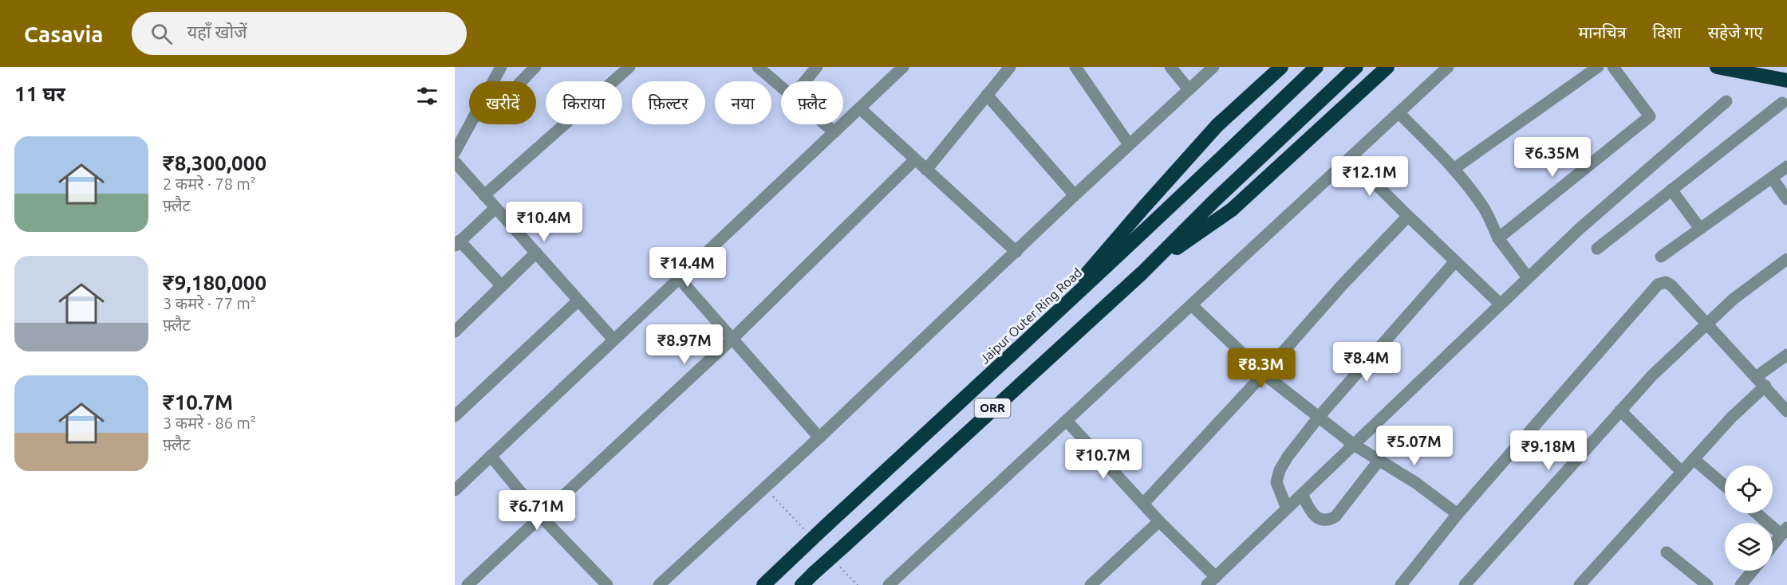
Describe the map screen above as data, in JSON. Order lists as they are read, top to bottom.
{
  "streets": {
    "highway": ["Jaipur Outer Ring Road", "ORR"]
  },
  "page": {
    "header": "Casavia",
    "search": "यहाँ खोजें",
    "nav": ["मानचित्र", "दिशा", "सहेजे गए"],
    "heading": "11 घर",
    "chip": [
      "खरीदें",
      "किराया",
      "फ़िल्टर",
      "नया",
      "फ़्लैट"
    ],
    "list": [
      {
        "name": "₹8,300,000",
        "note": "2 कमरे · 78 m² · फ़्लैट"
      },
      {
        "name": "₹9,180,000",
        "note": "3 कमरे · 77 m² · फ़्लैट"
      },
      {
        "name": "₹10.7M",
        "note": "3 कमरे · 86 m² · फ़्लैट"
      }
    ],
    "price": [
      "₹6.35M",
      "₹12.1M",
      "₹10.4M",
      "₹14.4M",
      "₹8.97M",
      "₹8.4M",
      "₹8.3M",
      "₹5.07M",
      "₹9.18M",
      "₹10.7M",
      "₹6.71M"
    ]
  }
}
